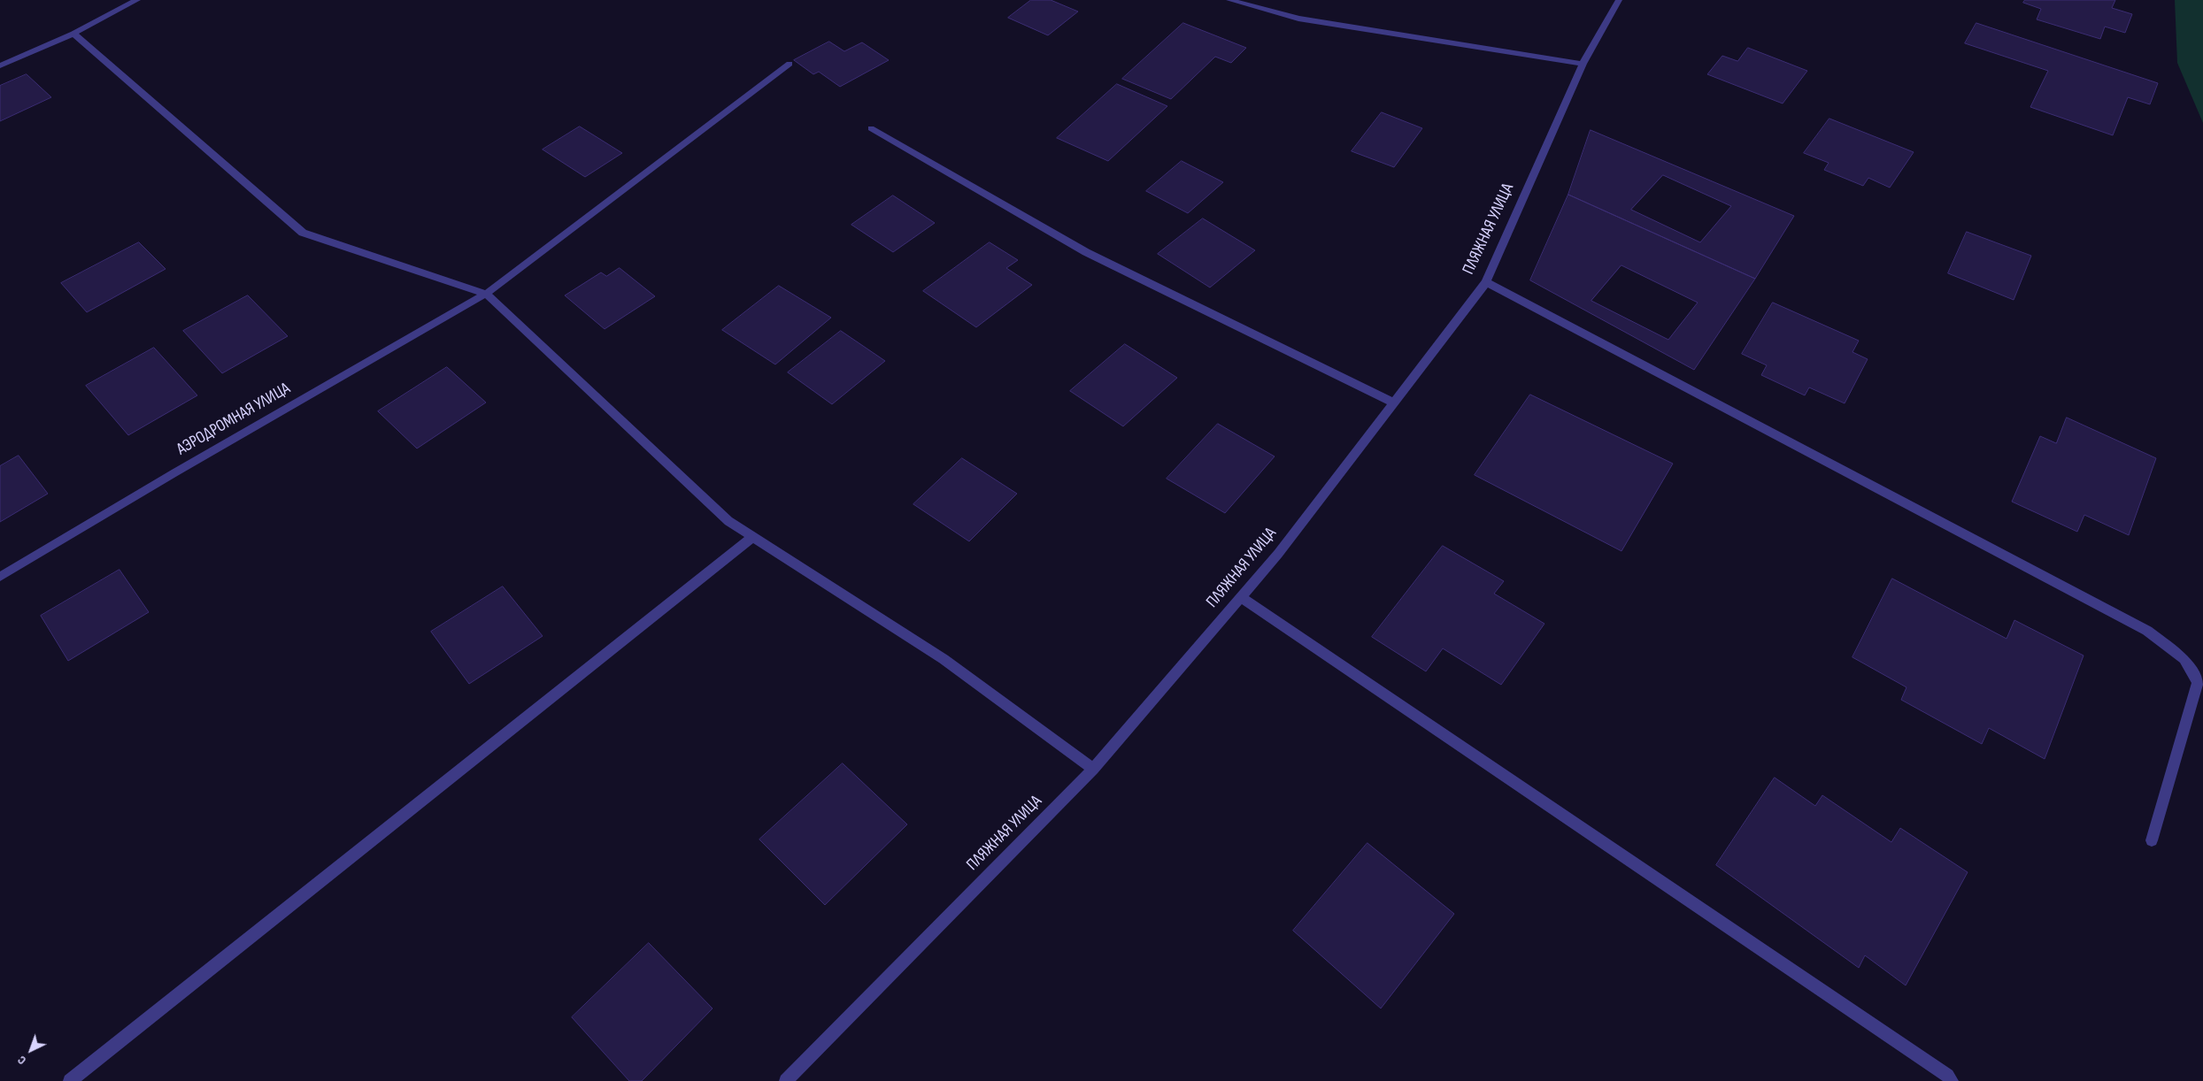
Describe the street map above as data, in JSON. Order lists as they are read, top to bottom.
{
  "streets": {
    "street": ["ПЛЯЖНАЯ УЛИЦА", "АЭРОДРОМНАЯ УЛИЦА"]
  },
  "north": "bottom left"
}
